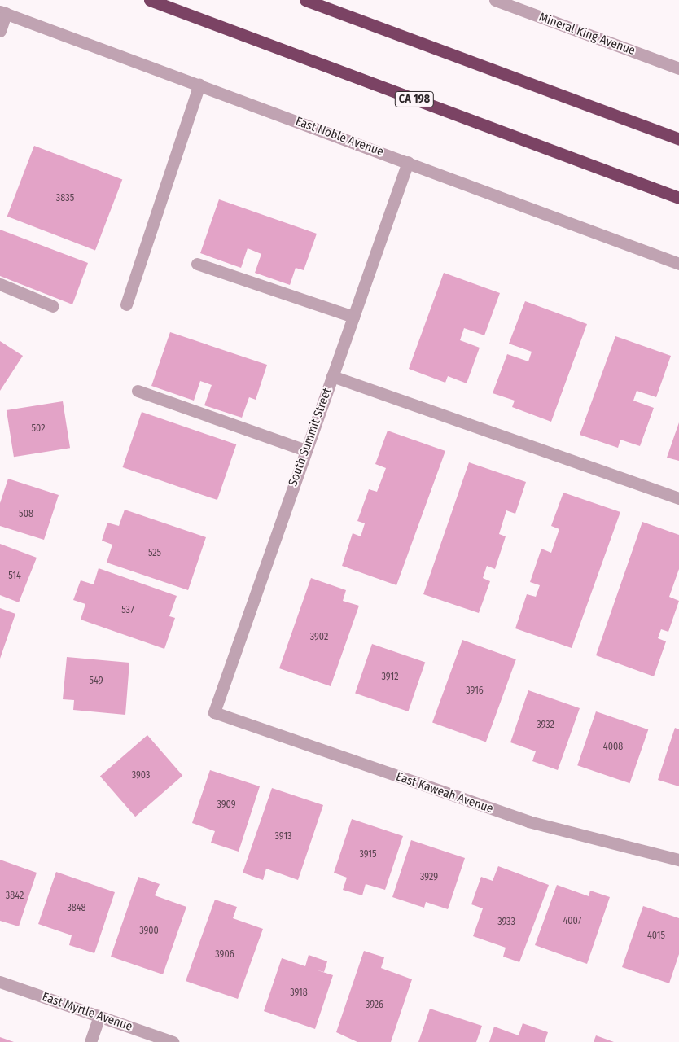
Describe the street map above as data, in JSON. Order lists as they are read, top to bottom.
{
  "streets": {
    "highway": ["CA 198"],
    "street": [
      "Mineral King Avenue",
      "East Noble Avenue",
      "South Summit Street",
      "East Kaweah Avenue",
      "East Myrtle Avenue"
    ]
  },
  "crossings": [
    ["East Noble Avenue", "South Summit Street"],
    ["South Summit Street", "East Kaweah Avenue"]
  ],
  "house_numbers": [
    "3835",
    "502",
    "508",
    "525",
    "514",
    "537",
    "3902",
    "3912",
    "549",
    "3916",
    "3932",
    "4008",
    "3903",
    "3909",
    "3913",
    "3915",
    "3929",
    "3842",
    "3848",
    "4007",
    "3933",
    "3900",
    "4015",
    "3906",
    "3918",
    "3926"
  ]
}
